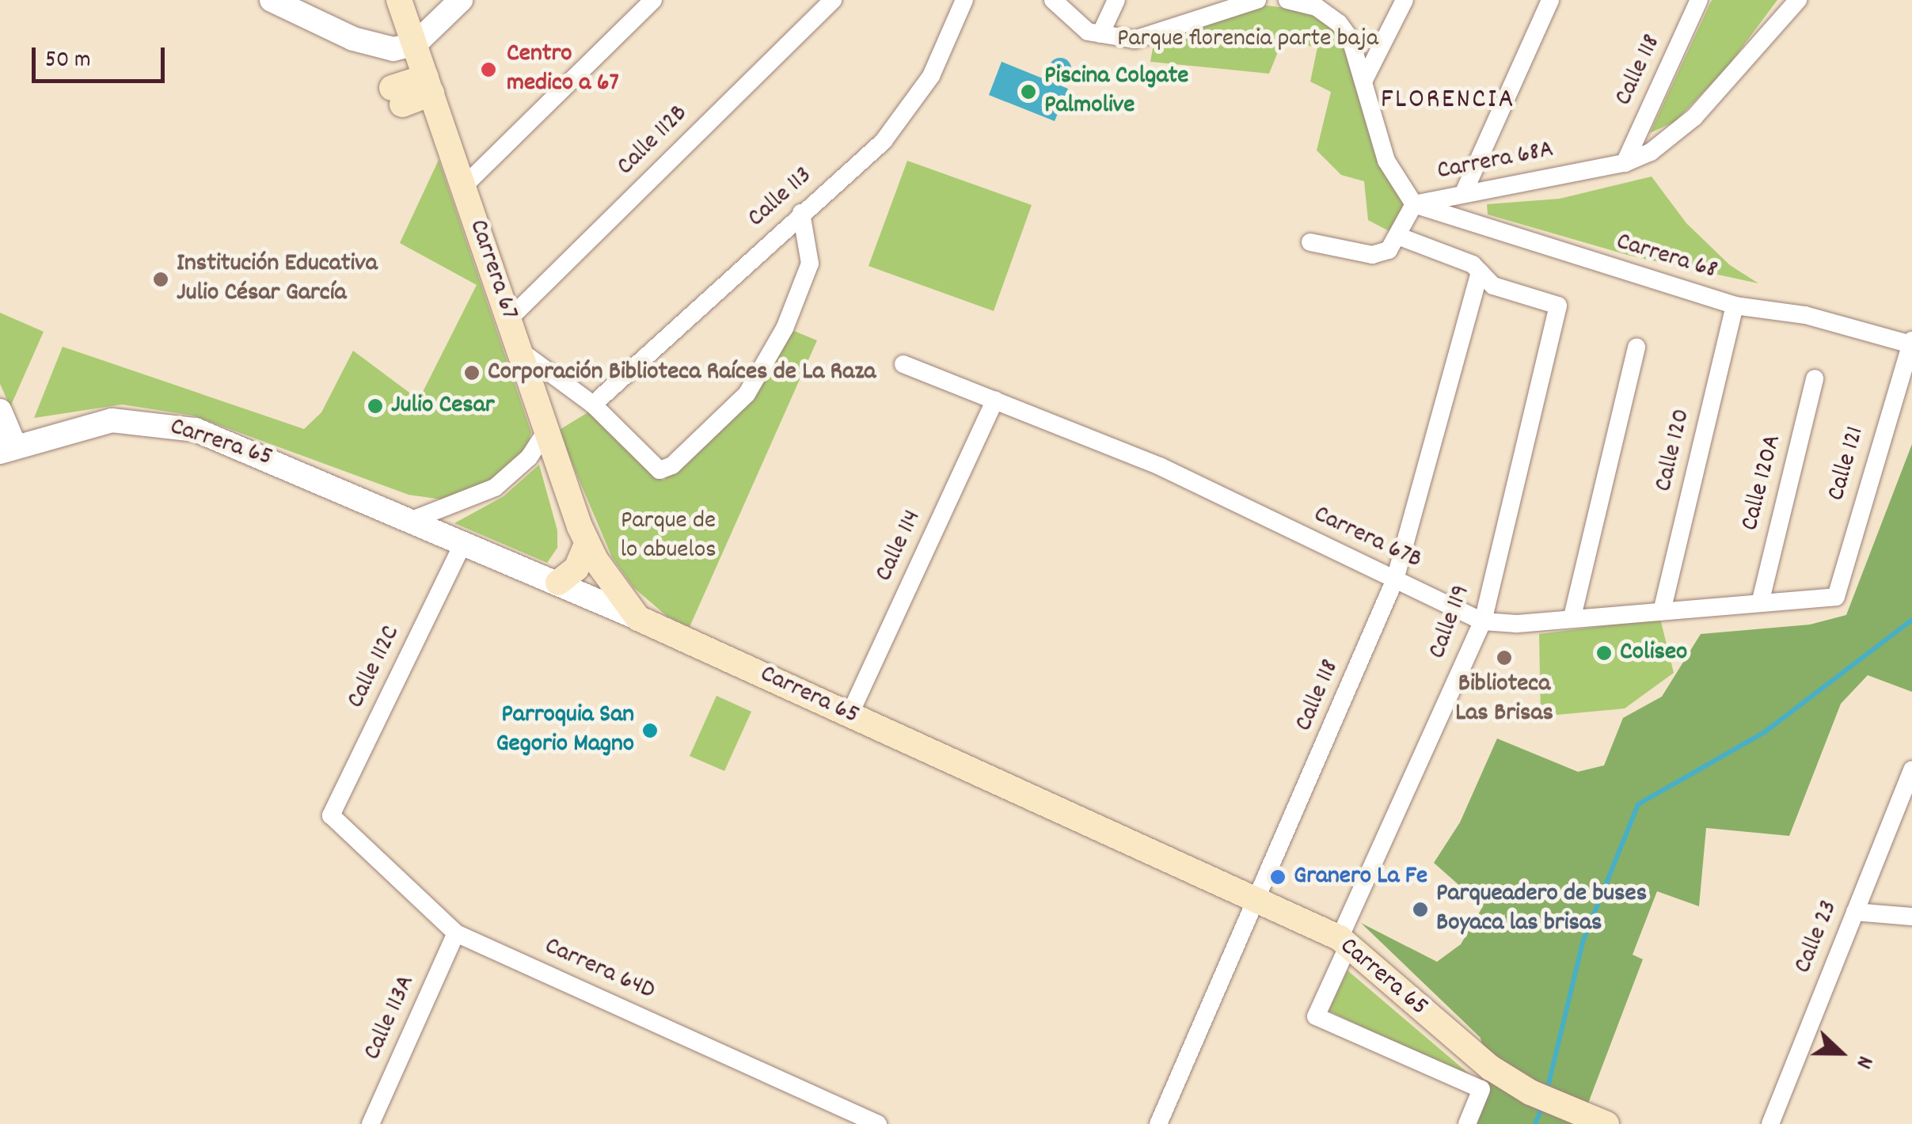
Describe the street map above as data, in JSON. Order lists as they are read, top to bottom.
{
  "streets": {
    "main road": ["Carrera 67", "Carrera 65"],
    "street": [
      "Calle 118",
      "Calle 112B",
      "Carrera 68A",
      "Calle 113",
      "Carrera 68",
      "Calle 120",
      "Calle 121",
      "Calle 120A",
      "Carrera 67B",
      "Calle 114",
      "Calle 119",
      "Calle 112C",
      "Calle 23",
      "Carrera 64D",
      "Calle 113A"
    ]
  },
  "crossings": [
    ["Calle 118", "Carrera 68A"],
    ["Calle 118", "Carrera 65"],
    ["Calle 118", "Carrera 67B"],
    ["Calle 118", "Calle 119"],
    ["Calle 112B", "Carrera 67"],
    ["Carrera 68A", "Carrera 68"],
    ["Carrera 68", "Calle 120"],
    ["Carrera 68", "Calle 121"],
    ["Carrera 67", "Carrera 65"],
    ["Carrera 65", "Calle 114"],
    ["Carrera 65", "Calle 119"],
    ["Carrera 65", "Calle 112C"],
    ["Calle 120", "Carrera 67B"],
    ["Calle 121", "Carrera 67B"],
    ["Calle 120A", "Carrera 67B"],
    ["Carrera 67B", "Calle 114"],
    ["Carrera 67B", "Calle 119"],
    ["Calle 112C", "Carrera 64D"],
    ["Carrera 64D", "Calle 113A"]
  ],
  "districts": ["FLORENCIA"],
  "parks": ["Parque florencia parte baja", "Parque de lo abuelos"],
  "places": [
    "Centro medico a 67",
    "Piscina Colgate Palmolive",
    "Institución Educativa Julio César García",
    "Corporación Biblioteca Raíces de La Raza",
    "Julio Cesar",
    "Coliseo",
    "Biblioteca Las Brisas",
    "Parroquia San Gegorio Magno",
    "Granero La Fe",
    "Parqueadero de buses Boyaca las brisas"
  ],
  "scale_bar": "50 m",
  "north": "right"
}
